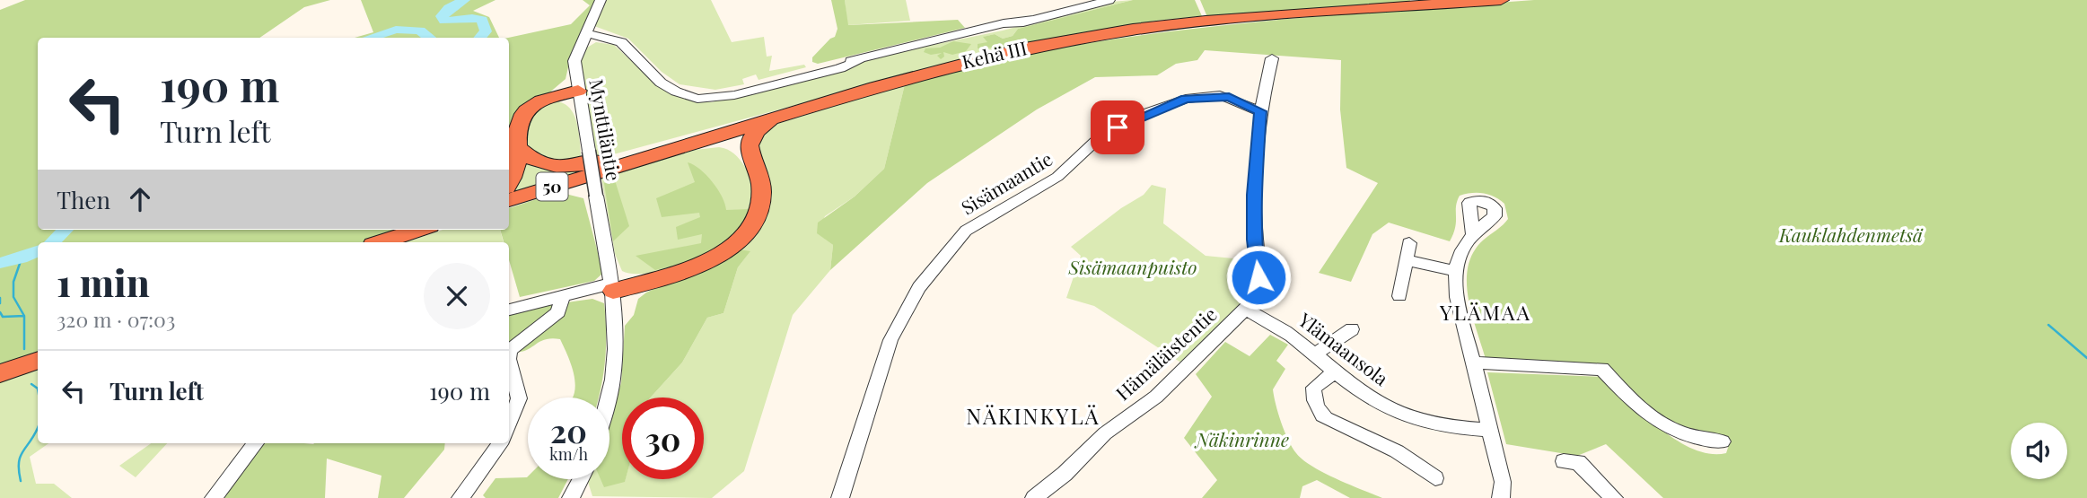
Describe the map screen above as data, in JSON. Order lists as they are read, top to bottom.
{
  "streets": {
    "highway": ["Kehä III", "50"],
    "street": [
      "Mynttiläntie",
      "Sisämaantie",
      "Ylämaansola",
      "Hämäläistentie"
    ]
  },
  "crossings": [
    ["Sisämaantie", "Hämäläistentie"],
    ["Ylämaansola", "Hämäläistentie"]
  ],
  "districts": ["YLÄMAA", "NÄKINKYLÄ"],
  "parks": ["Kauklahdenmetsä", "Sisämaanpuisto", "Näkinrinne"],
  "page": {
    "turn": ["190 m", "Turn left"],
    "then": "Then",
    "heading": ["1 min", "320 m · 07:03"],
    "list": [
      {
        "name": "Turn left",
        "value": "190 m"
      }
    ],
    "speed": "20 km/h",
    "limit": "30"
  }
}
